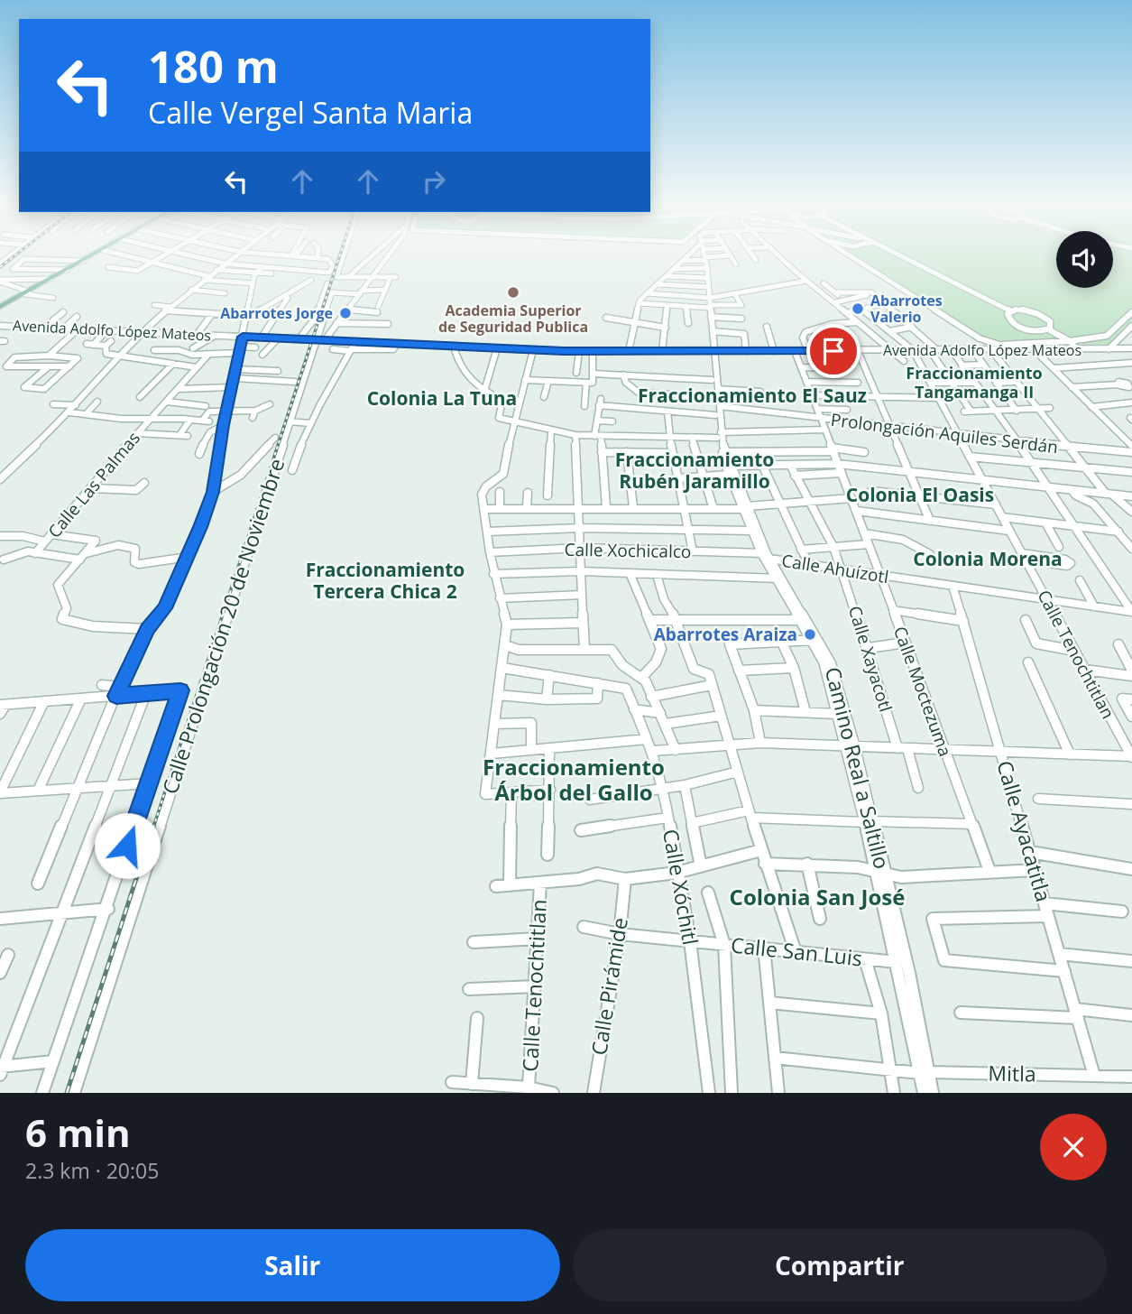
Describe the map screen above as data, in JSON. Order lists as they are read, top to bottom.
{
  "streets": {
    "street": [
      "Avenida Adolfo López Mateos",
      "Prolongación Aquiles Serdán",
      "Calle Las Palmas",
      "Calle Xochicalco",
      "Calle Ahuízotl",
      "Calle Prolongación 20 de Noviembre",
      "Calle Tenochtitlan",
      "Calle Xayacotl",
      "Calle Moctezuma",
      "Camino Real a Saltillo",
      "Calle Ayacatitla",
      "Calle Xóchitl",
      "Calle San Luis",
      "Calle Pirámide",
      "Mitla"
    ]
  },
  "crossings": [
    ["Avenida Adolfo López Mateos", "Calle Prolongación 20 de Noviembre"],
    ["Avenida Adolfo López Mateos", "Calle Tenochtitlan"],
    ["Avenida Adolfo López Mateos", "Calle Moctezuma"],
    ["Avenida Adolfo López Mateos", "Camino Real a Saltillo"],
    ["Prolongación Aquiles Serdán", "Calle Tenochtitlan"],
    ["Prolongación Aquiles Serdán", "Calle Moctezuma"],
    ["Prolongación Aquiles Serdán", "Camino Real a Saltillo"],
    ["Calle Xochicalco", "Calle Ahuízotl"],
    ["Calle Xochicalco", "Camino Real a Saltillo"],
    ["Calle Ahuízotl", "Calle Tenochtitlan"],
    ["Calle Ahuízotl", "Calle Xayacotl"],
    ["Calle Ahuízotl", "Calle Moctezuma"],
    ["Calle Ahuízotl", "Camino Real a Saltillo"],
    ["Calle Ahuízotl", "Calle Ayacatitla"],
    ["Camino Real a Saltillo", "Calle San Luis"],
    ["Camino Real a Saltillo", "Mitla"],
    ["Calle Ayacatitla", "Mitla"],
    ["Calle Xóchitl", "Calle San Luis"],
    ["Calle San Luis", "Calle Pirámide"]
  ],
  "districts": [
    "Fraccionamiento Tangamanga II",
    "Fraccionamiento El Sauz",
    "Colonia La Tuna",
    "Fraccionamiento Rubén Jaramillo",
    "Colonia El Oasis",
    "Colonia Morena",
    "Fraccionamiento Tercera Chica 2",
    "Fraccionamiento Árbol del Gallo",
    "Colonia San José"
  ],
  "places": [
    "Academia Superior de Seguridad Publica",
    "Abarrotes Valerio",
    "Abarrotes Jorge",
    "Abarrotes Araiza"
  ],
  "page": {
    "turn": ["180 m", "Calle Vergel Santa Maria"],
    "heading": ["6 min", "2.3 km · 20:05"],
    "buttons": ["Salir", "Compartir"]
  }
}
